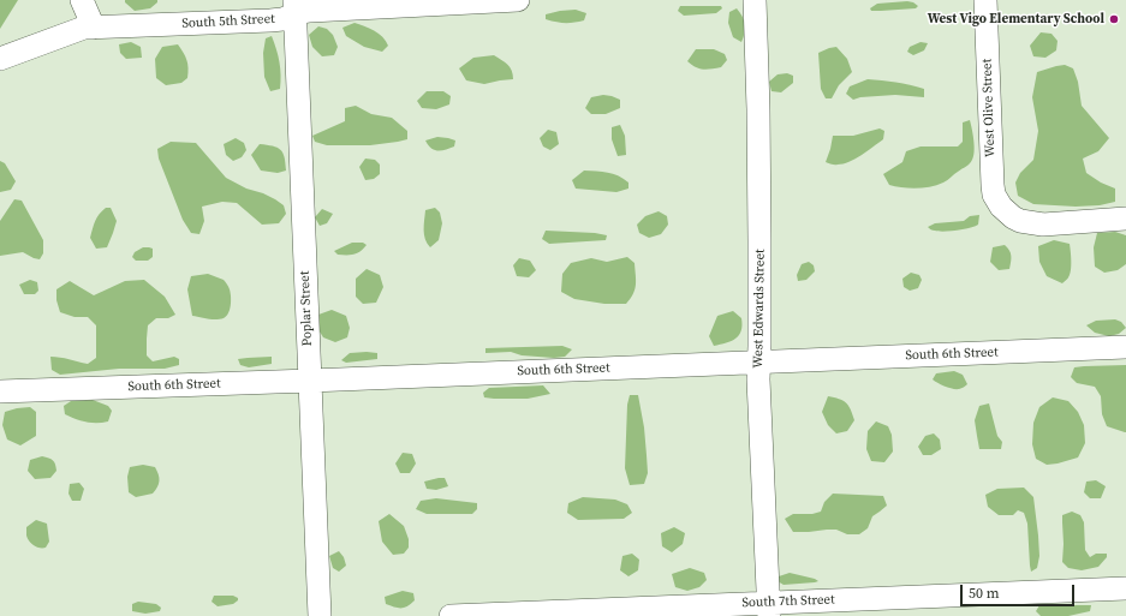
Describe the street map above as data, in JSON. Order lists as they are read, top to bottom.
{
  "streets": {
    "street": [
      "South 5th Street",
      "West Olive Street",
      "Poplar Street",
      "West Edwards Street",
      "South 6th Street",
      "South 7th Street"
    ]
  },
  "crossings": [
    ["South 5th Street", "Poplar Street"],
    ["Poplar Street", "South 6th Street"],
    ["West Edwards Street", "South 6th Street"],
    ["West Edwards Street", "South 7th Street"]
  ],
  "places": ["West Vigo Elementary School"],
  "scale_bar": "50 m"
}
